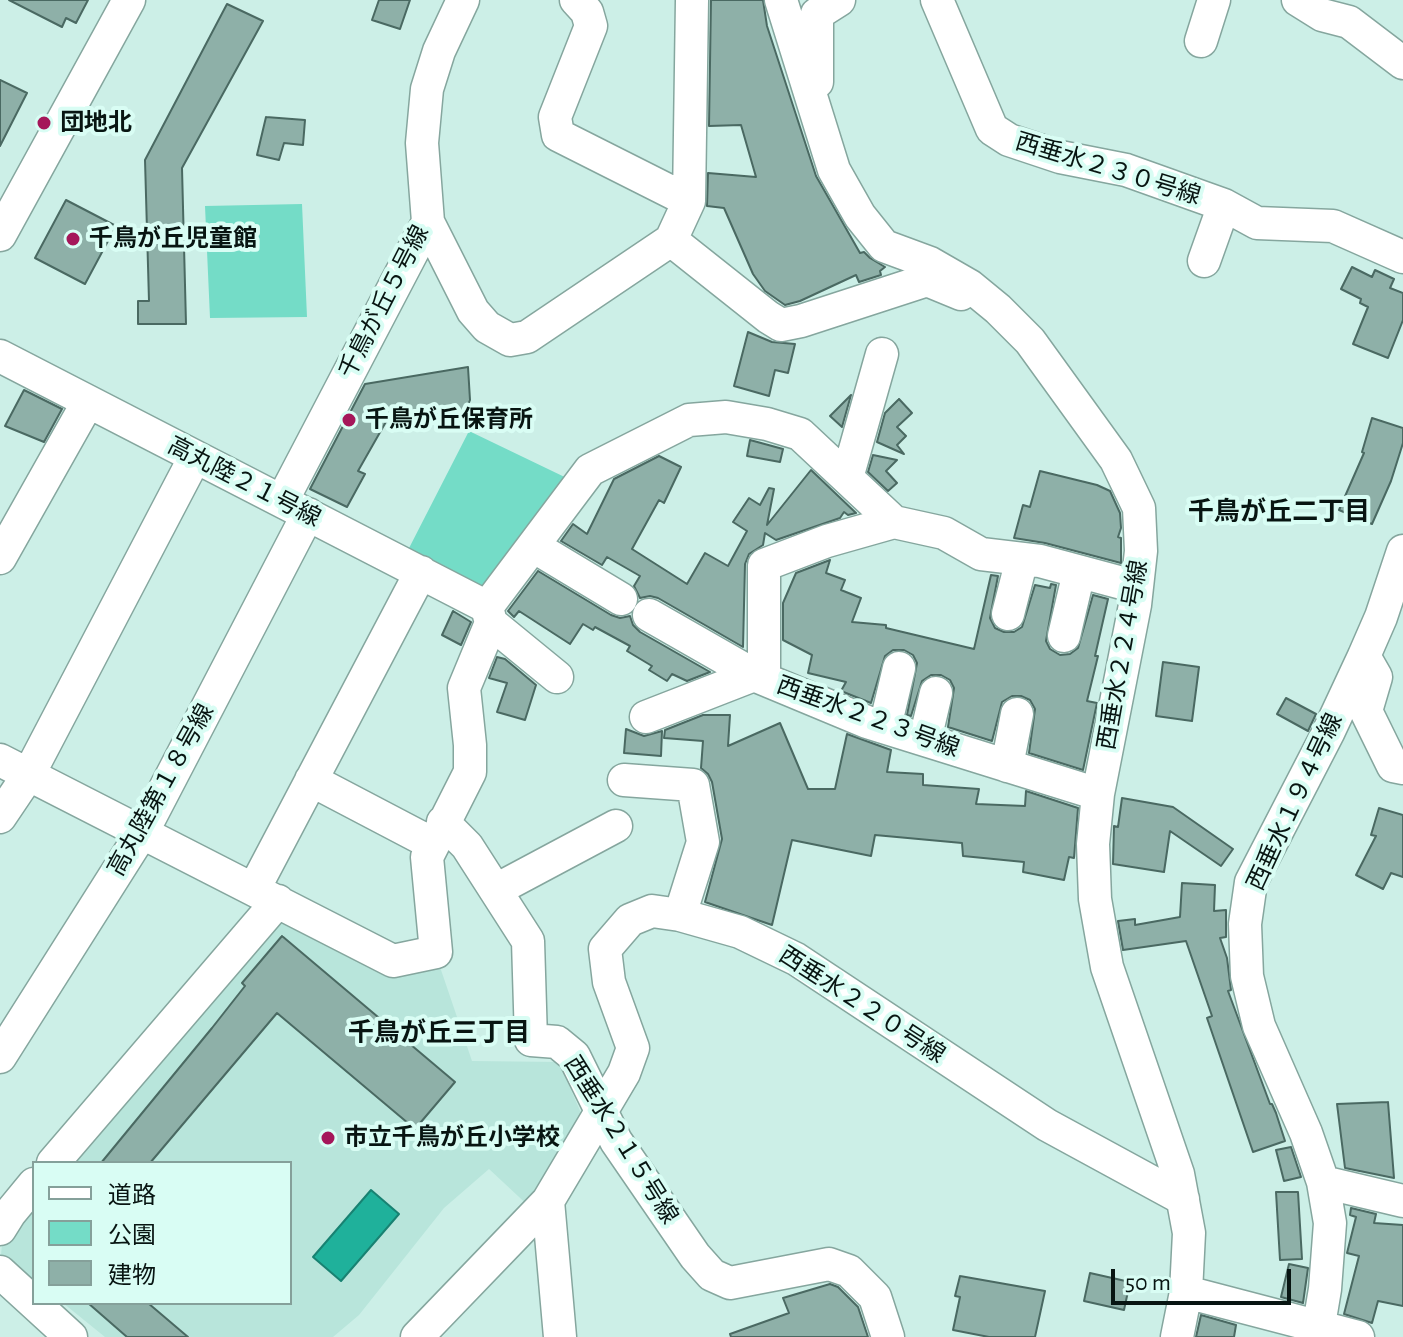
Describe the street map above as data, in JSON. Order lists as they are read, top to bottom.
{
  "streets": {
    "street": [
      "西垂水２３０号線",
      "千鳥が丘５号線",
      "高丸陸２１号線",
      "西垂水２２４号線",
      "西垂水２２３号線",
      "高丸陸第１８号線",
      "西垂水１９４号線",
      "西垂水２２０号線",
      "西垂水２１５号線"
    ]
  },
  "crossings": [
    ["千鳥が丘５号線", "高丸陸２１号線"],
    ["千鳥が丘５号線", "高丸陸第１８号線"],
    ["高丸陸２１号線", "高丸陸第１８号線"],
    ["西垂水２２４号線", "西垂水２２３号線"],
    ["西垂水２２４号線", "西垂水２２０号線"],
    ["西垂水２２０号線", "西垂水２１５号線"]
  ],
  "districts": ["千鳥が丘二丁目", "千鳥が丘三丁目"],
  "places": [
    "団地北",
    "千鳥が丘児童館",
    "千鳥が丘保育所",
    "市立千鳥が丘小学校"
  ],
  "legend": ["道路", "公園", "建物"],
  "scale_bar": "50 m"
}
